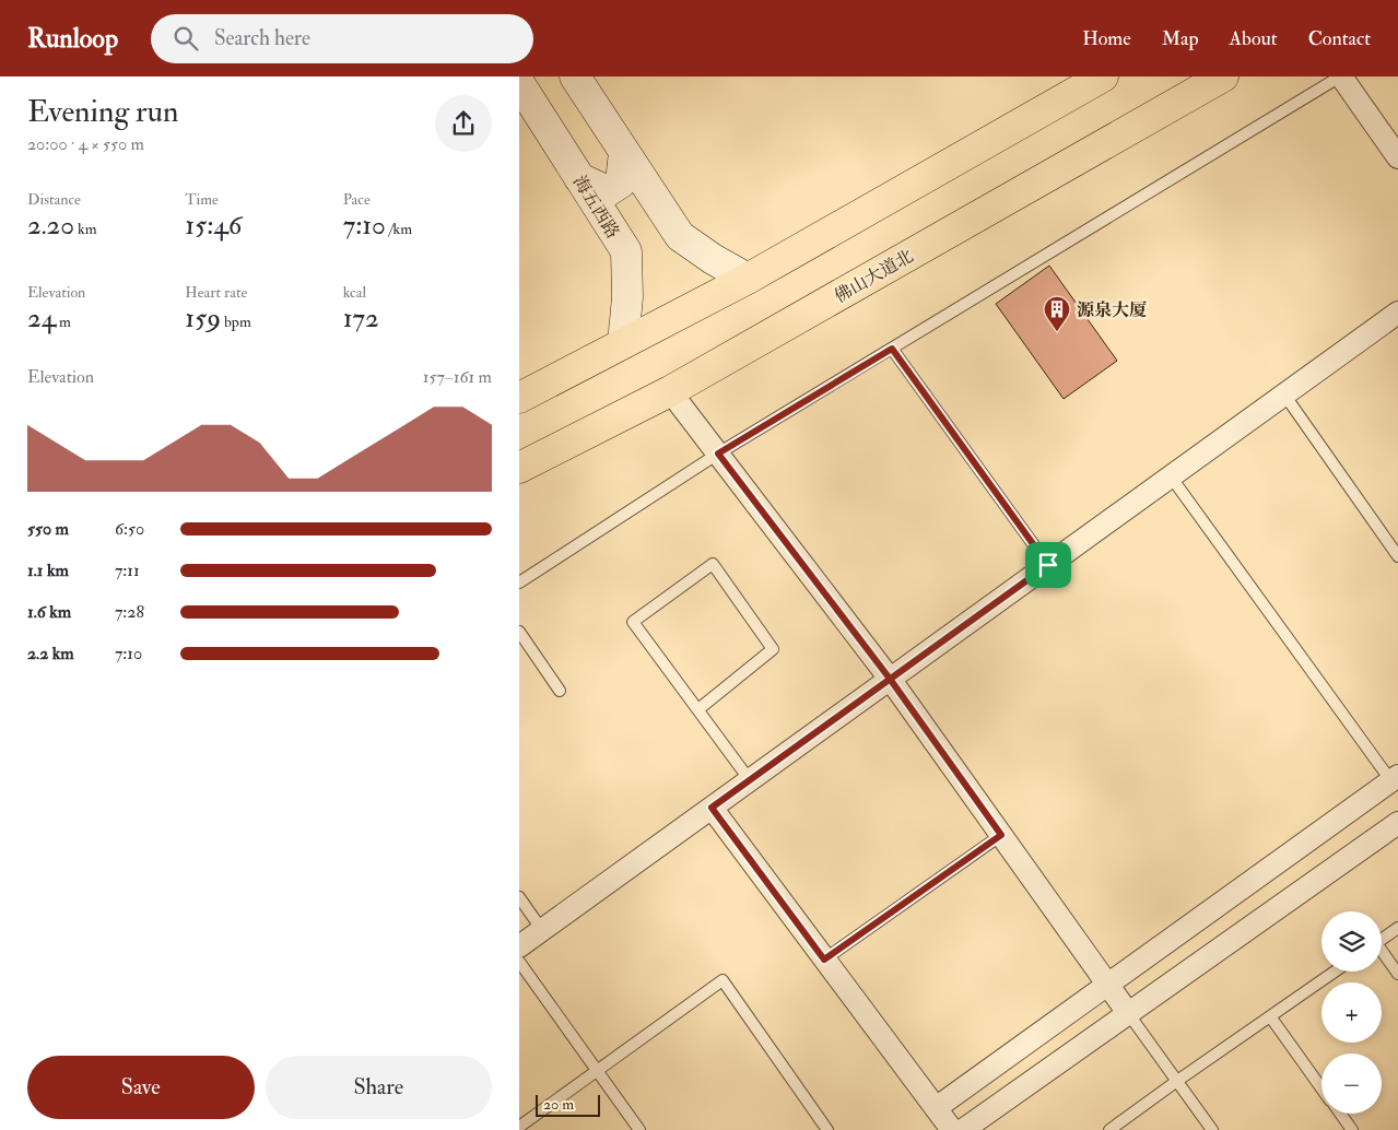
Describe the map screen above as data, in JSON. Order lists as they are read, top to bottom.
{
  "streets": {
    "highway": ["佛山大道北"],
    "main road": ["海五西路"]
  },
  "places": {
    "building": ["源泉大厦"]
  },
  "scale_bar": "20 m",
  "page": {
    "header": "Runloop",
    "search": "Search here",
    "nav": [
      "Home",
      "Map",
      "About",
      "Contact"
    ],
    "heading": ["Evening run", "20:00 · 4 × 550 m"],
    "stats": [
      ["Distance", "2.20 km"],
      ["Time", "15:46"],
      ["Pace", "7:10 /km"],
      ["Elevation", "24 m"],
      ["Heart rate", "159 bpm"],
      ["kcal", "172"]
    ],
    "chart": ["Elevation", "157–161 m"],
    "list": [
      {
        "name": "550 m",
        "note": "6:50"
      },
      {
        "name": "1.1 km",
        "note": "7:11"
      },
      {
        "name": "1.6 km",
        "note": "7:28"
      },
      {
        "name": "2.2 km",
        "note": "7:10"
      }
    ],
    "map_buttons": ["+", "−"],
    "buttons": ["Save", "Share"],
    "scale": "20 m"
  }
}
